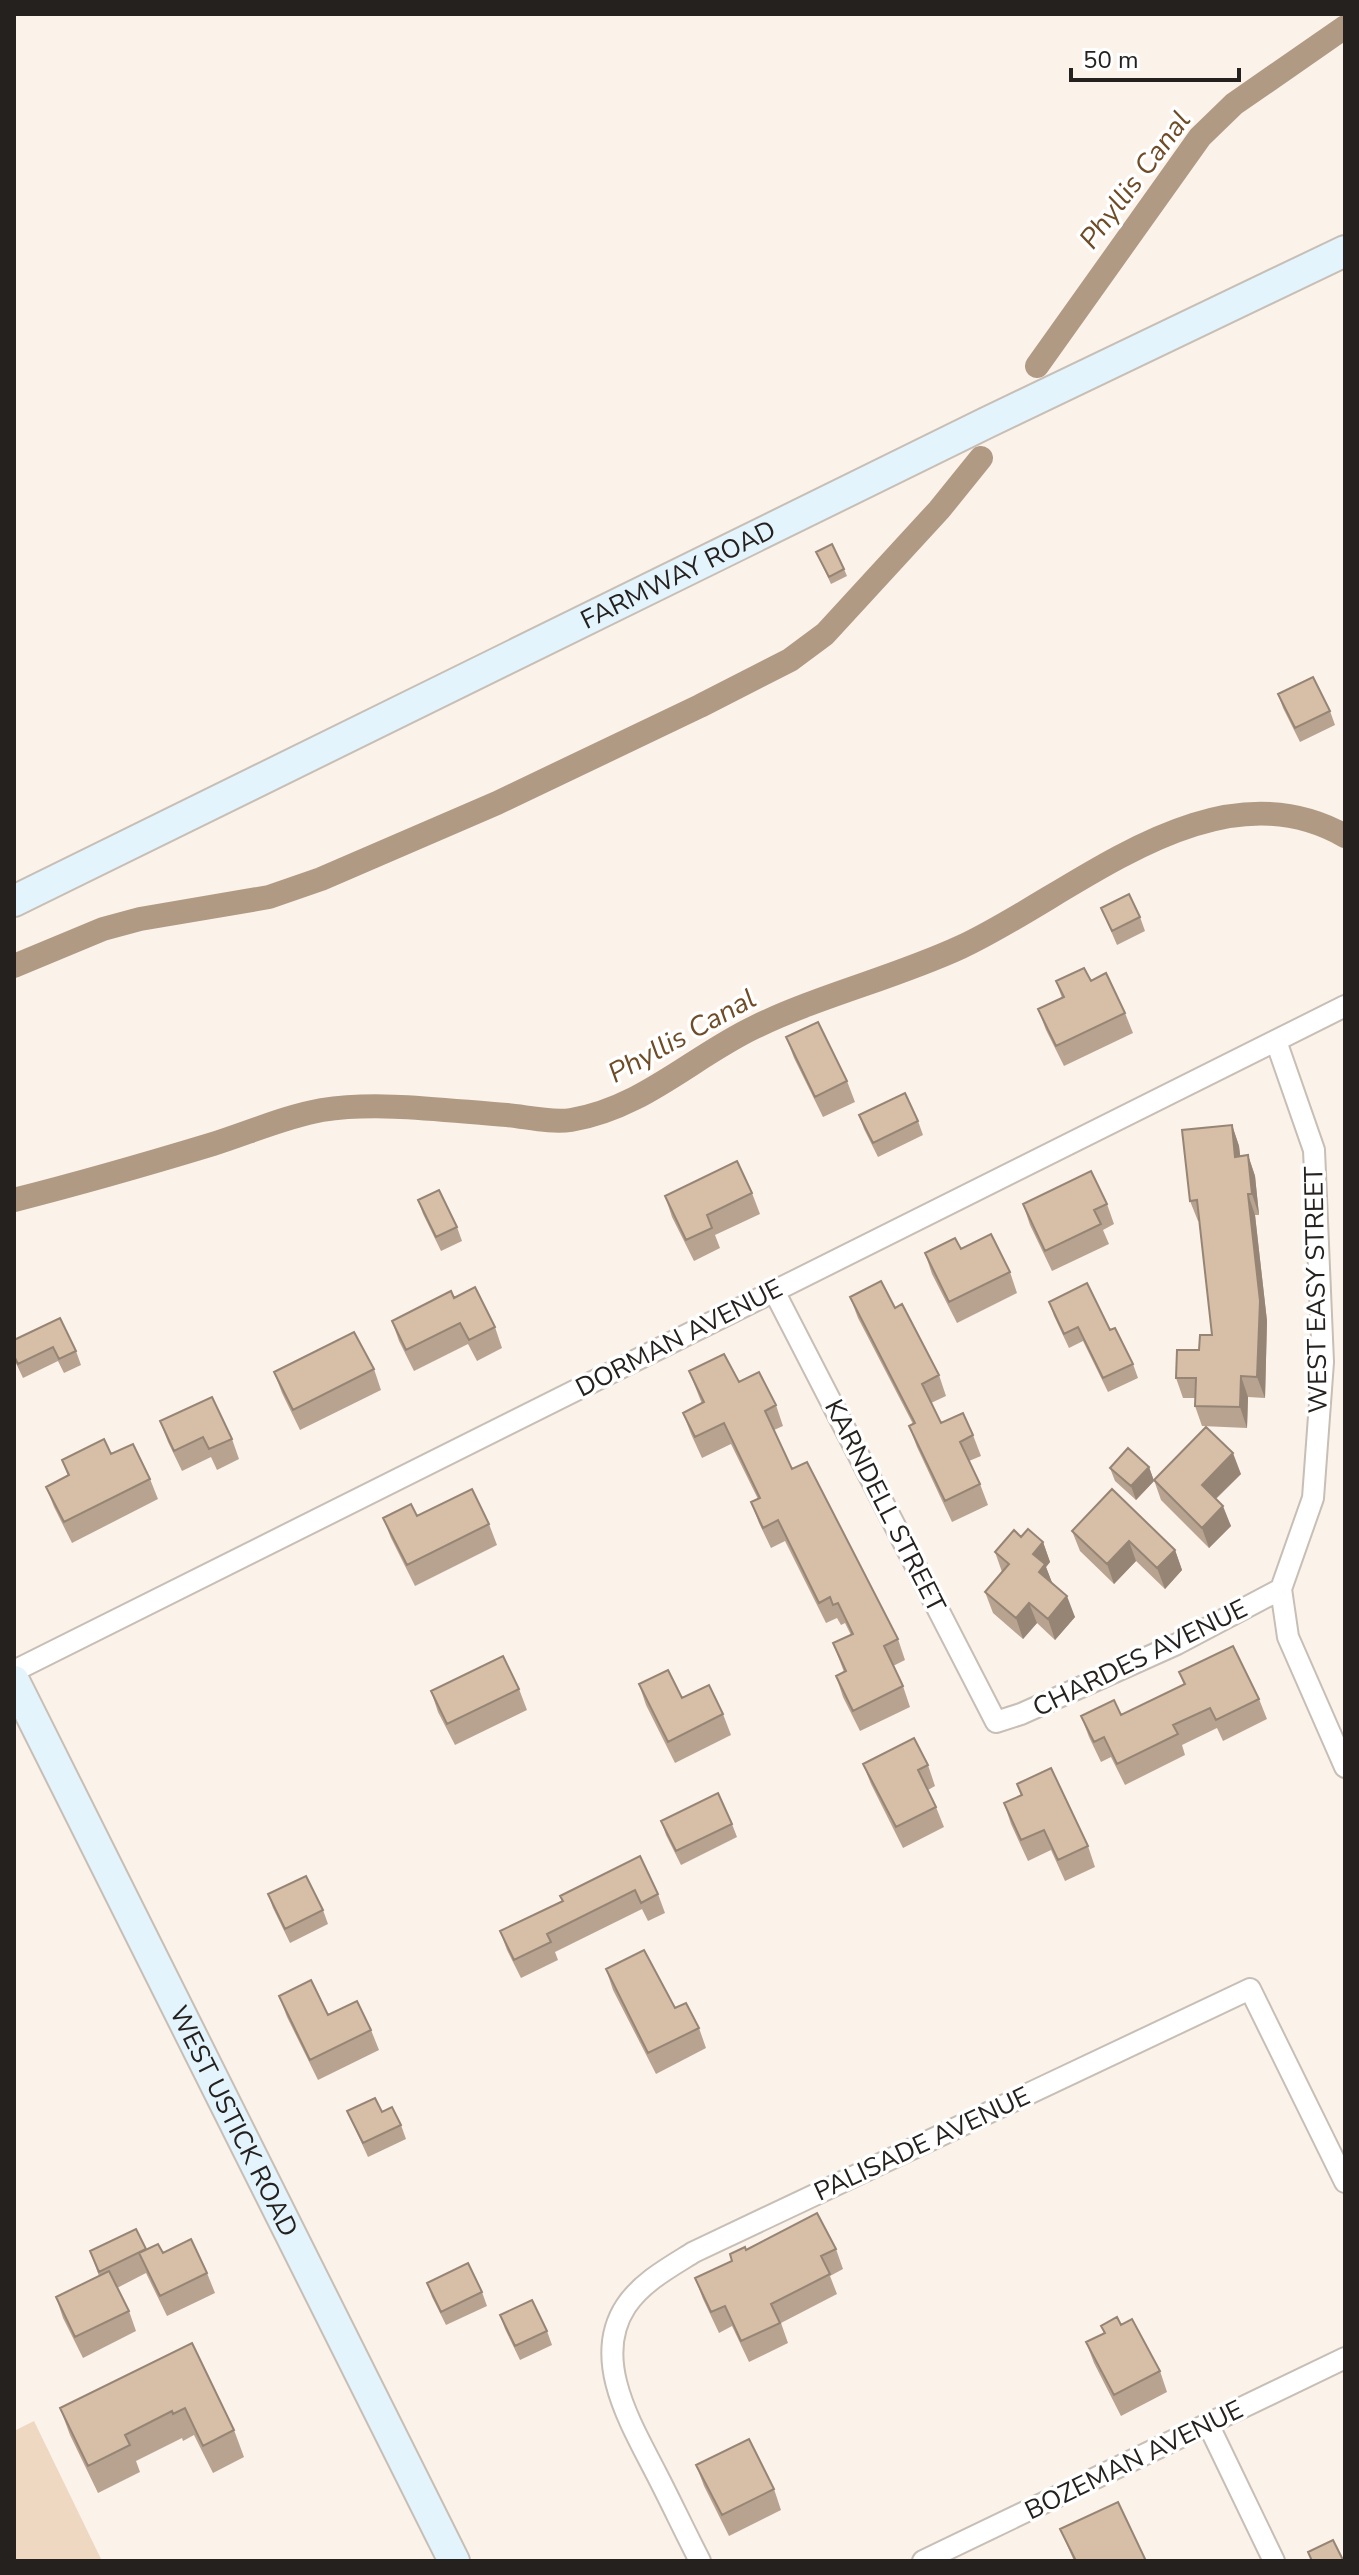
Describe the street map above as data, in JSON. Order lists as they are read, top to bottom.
{
  "streets": {
    "main road": ["FARMWAY ROAD", "WEST USTICK ROAD"],
    "street": [
      "WEST EASY STREET",
      "DORMAN AVENUE",
      "KARNDELL STREET",
      "CHARDES AVENUE",
      "PALISADE AVENUE",
      "BOZEMAN AVENUE"
    ]
  },
  "crossings": [
    ["WEST EASY STREET", "DORMAN AVENUE"],
    ["WEST EASY STREET", "CHARDES AVENUE"],
    ["DORMAN AVENUE", "KARNDELL STREET"],
    ["KARNDELL STREET", "CHARDES AVENUE"]
  ],
  "water": ["Phyllis Canal"],
  "scale_bar": "50 m"
}
